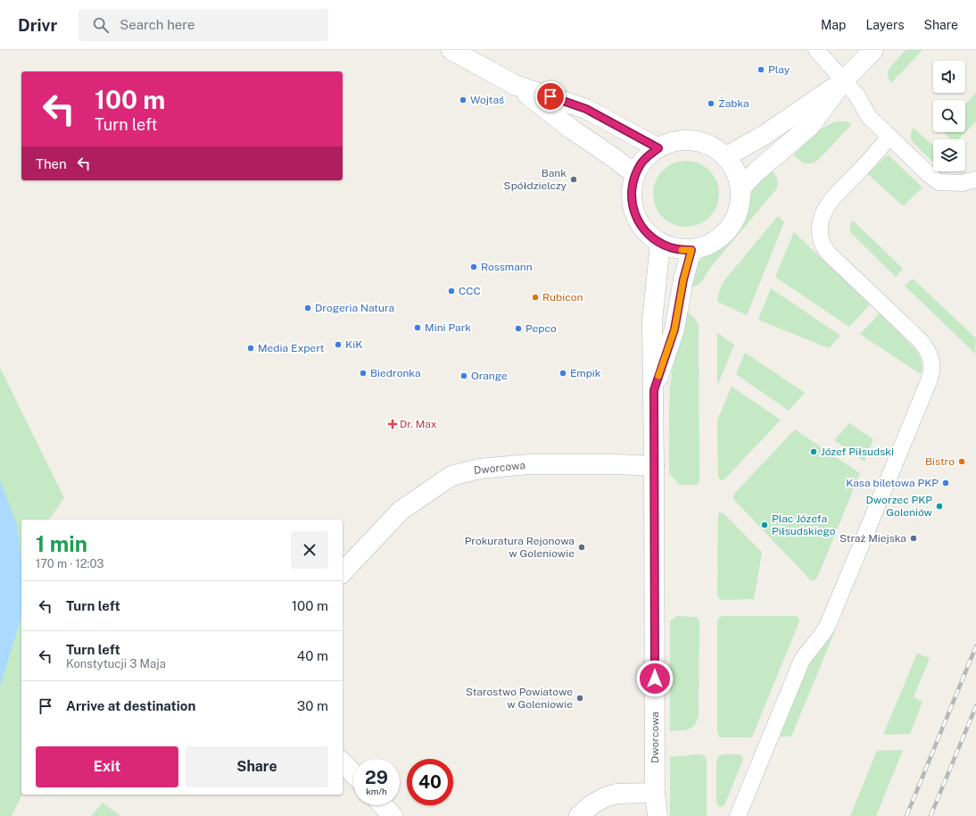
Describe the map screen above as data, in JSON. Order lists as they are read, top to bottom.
{
  "streets": {
    "street": ["Dworcowa"]
  },
  "places": {
    "other": [
      "Play",
      "Wojtaś",
      "Żabka",
      "Bank Spółdzielczy",
      "Rossmann",
      "CCC",
      "Rubicon",
      "Drogeria Natura",
      "Mini Park",
      "Pepco",
      "KiK",
      "Media Expert",
      "Biedronka",
      "Empik",
      "Orange",
      "Józef Piłsudski",
      "Bistro",
      "Kasa biletowa PKP",
      "Dworzec PKP Goleniów",
      "Plac Józefa Piłsudskiego",
      "Straż Miejska",
      "Prokuratura Rejonowa w Goleniowie",
      "Starostwo Powiatowe w Goleniowie"
    ],
    "health": ["Dr. Max"]
  },
  "page": {
    "header": "Drivr",
    "search": "Search here",
    "nav": ["Map", "Layers", "Share"],
    "turn": ["100 m", "Turn left"],
    "then": "Then",
    "heading": ["1 min", "170 m · 12:03"],
    "list": [
      {
        "name": "Turn left",
        "value": "100 m"
      },
      {
        "name": "Turn left",
        "note": "Konstytucji 3 Maja",
        "value": "40 m"
      },
      {
        "name": "Arrive at destination",
        "value": "30 m"
      }
    ],
    "buttons": ["Exit", "Share"],
    "speed": "29 km/h",
    "limit": "40"
  }
}
